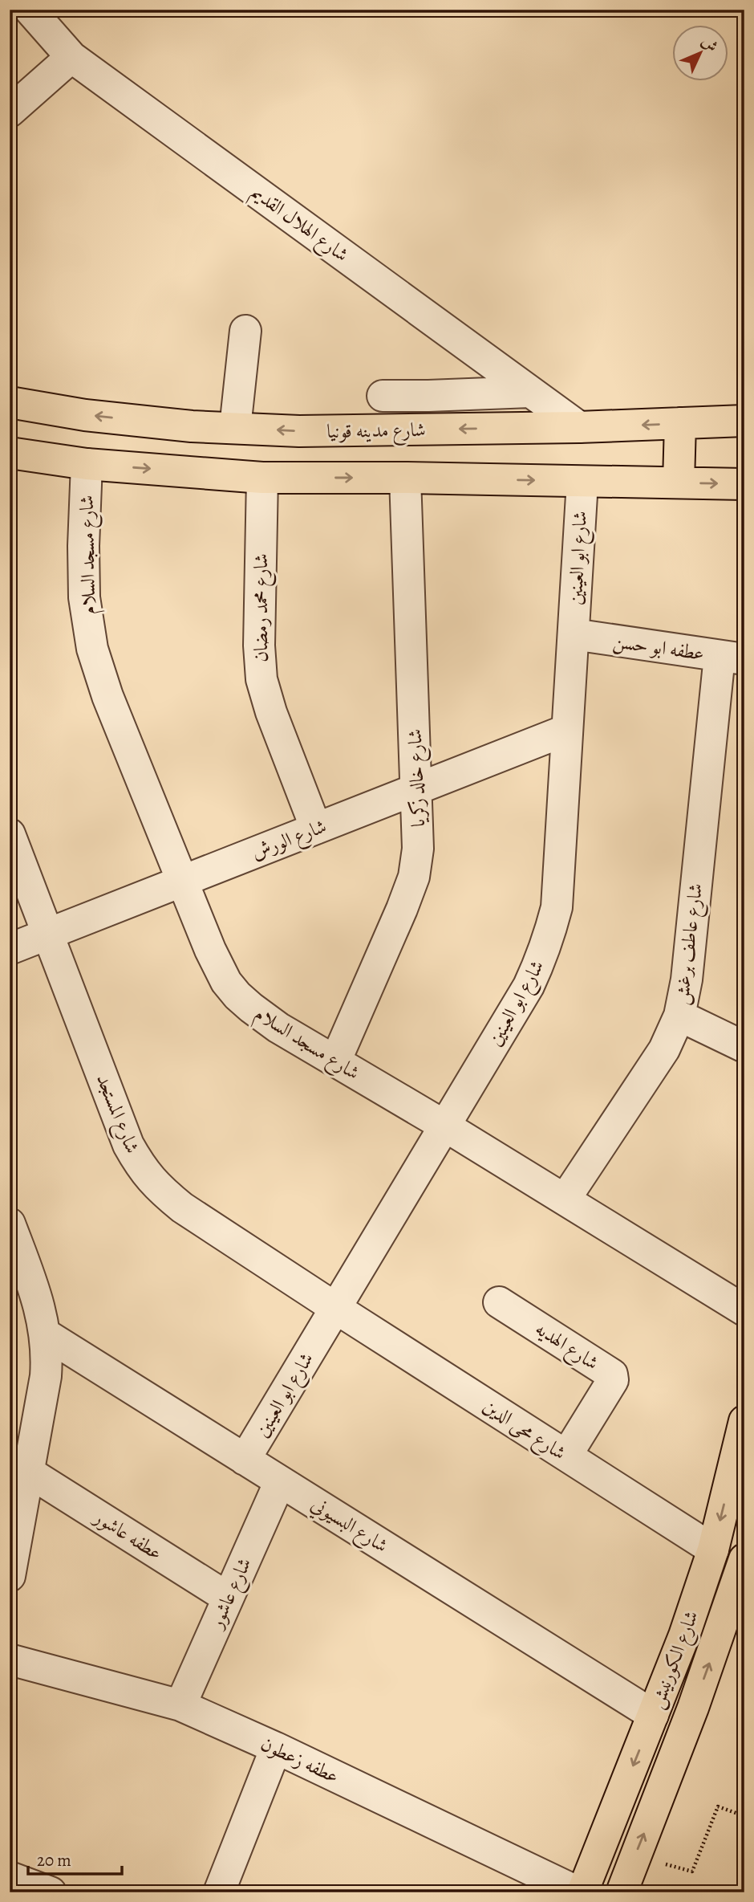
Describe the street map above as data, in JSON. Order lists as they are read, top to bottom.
{
  "streets": {
    "main road": ["شارع مدينه قونيا", "شارع الكورنيش"],
    "street": [
      "شارع الهلال القديم",
      "شارع مسجد السلام",
      "شارع ابو العينين",
      "شارع محمد رمضان",
      "عطفه ابو حسن",
      "شارع خالد زكريا",
      "شارع الورش",
      "شارع عاطف برغش",
      "شارع المستجد",
      "شارع الهديه",
      "شارع محى الدين",
      "شارع البسيوني",
      "عطفه عاشور",
      "شارع عاشور",
      "عطفه زعطون"
    ]
  },
  "crossings": [
    ["شارع الهلال القديم", "شارع مدينه قونيا"],
    ["شارع مسجد السلام", "شارع ابو العينين"],
    ["شارع مسجد السلام", "شارع خالد زكريا"],
    ["شارع مسجد السلام", "شارع الورش"],
    ["شارع مسجد السلام", "شارع عاطف برغش"],
    ["شارع ابو العينين", "عطفه ابو حسن"],
    ["شارع ابو العينين", "شارع الورش"],
    ["شارع ابو العينين", "شارع المستجد"],
    ["شارع ابو العينين", "شارع محى الدين"],
    ["شارع ابو العينين", "شارع البسيوني"],
    ["شارع محمد رمضان", "شارع الورش"],
    ["عطفه ابو حسن", "شارع عاطف برغش"],
    ["شارع خالد زكريا", "شارع الورش"],
    ["شارع الورش", "شارع المستجد"],
    ["شارع المستجد", "شارع محى الدين"],
    ["شارع الهديه", "شارع محى الدين"],
    ["شارع محى الدين", "شارع الكورنيش"],
    ["شارع البسيوني", "شارع عاشور"],
    ["شارع البسيوني", "شارع الكورنيش"],
    ["عطفه عاشور", "شارع عاشور"],
    ["شارع عاشور", "عطفه زعطون"]
  ],
  "scale_bar": "20 m",
  "north": "top right"
}
